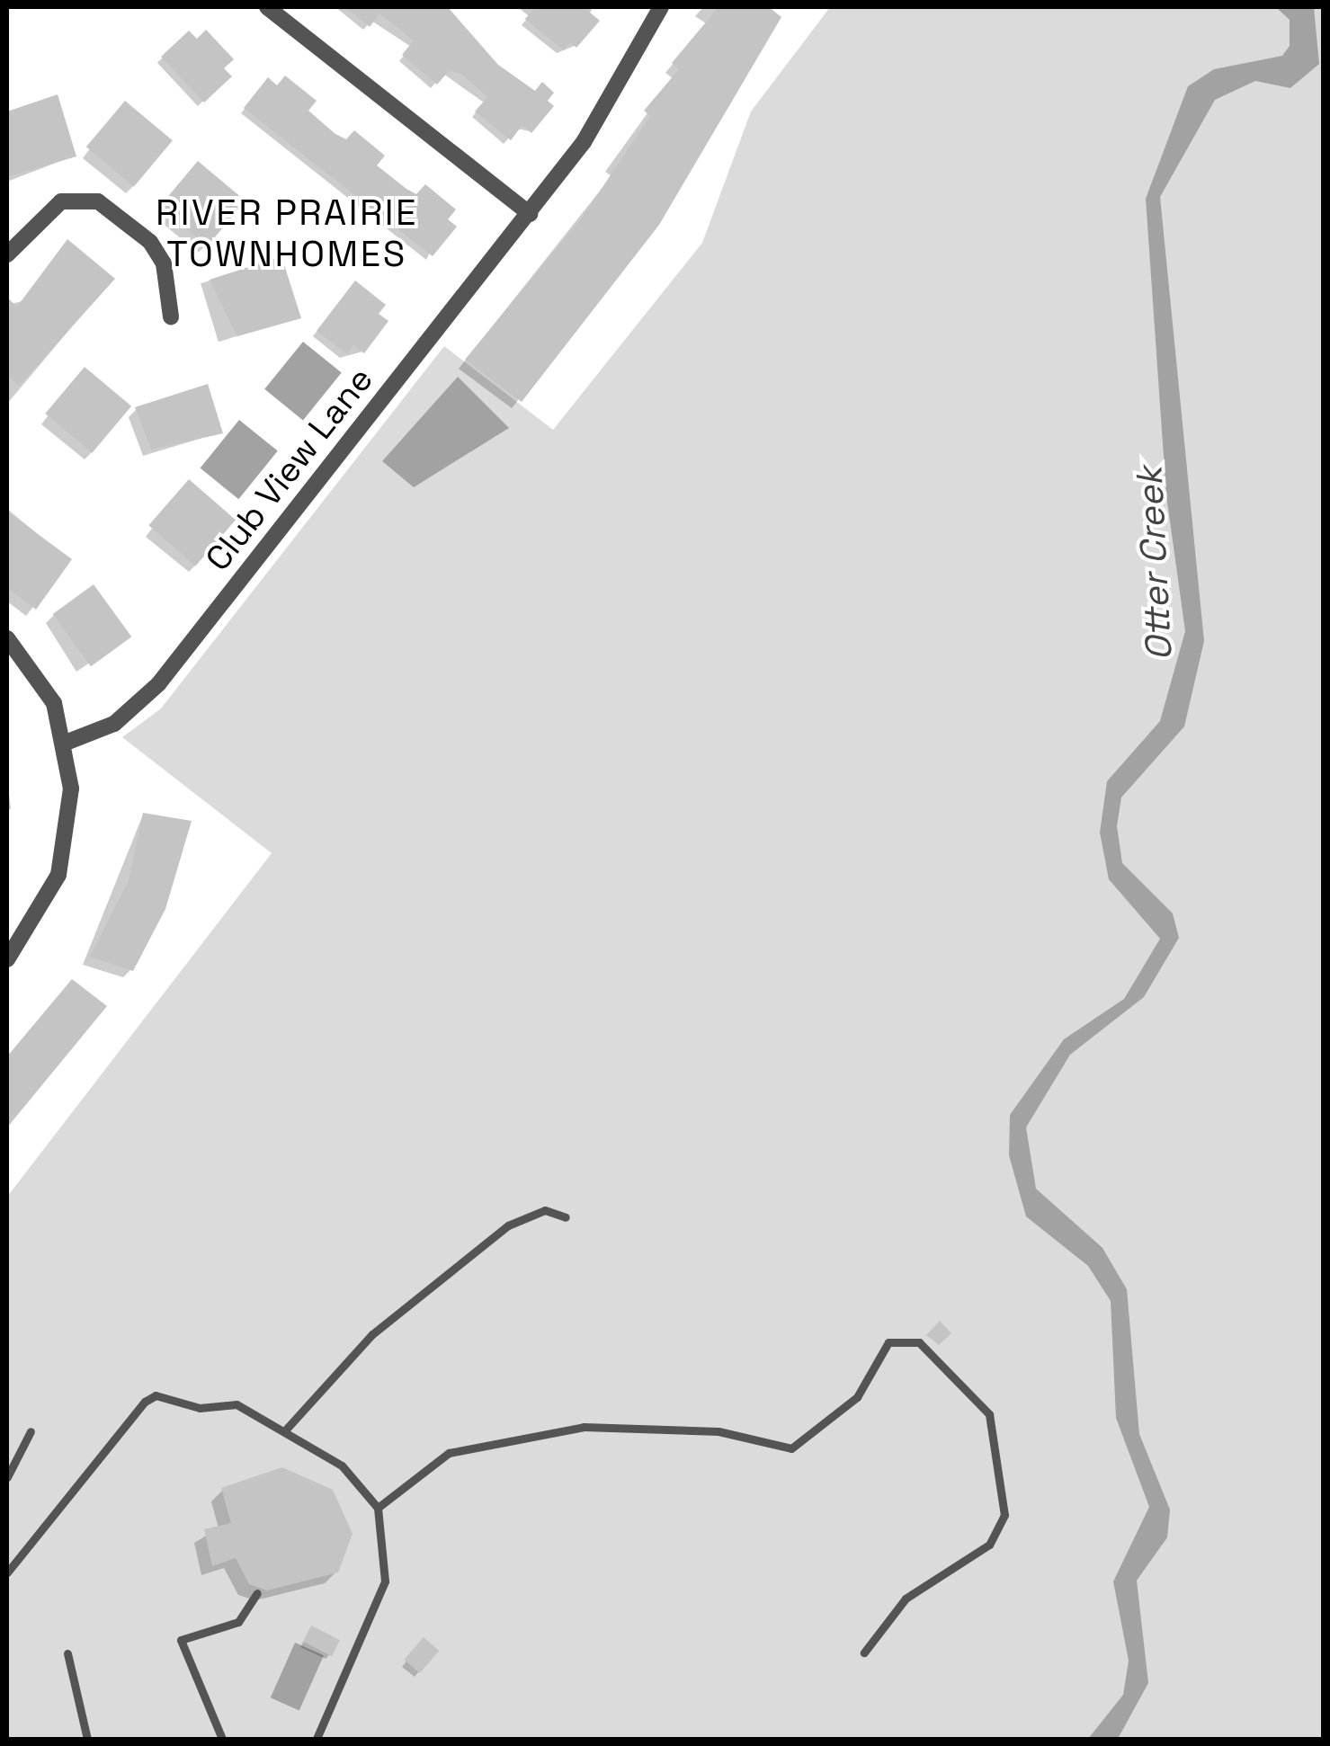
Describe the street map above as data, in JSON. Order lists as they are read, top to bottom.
{
  "streets": {
    "street": ["Club View Lane"]
  },
  "districts": ["RIVER PRAIRIE TOWNHOMES"],
  "water": ["Otter Creek"]
}
